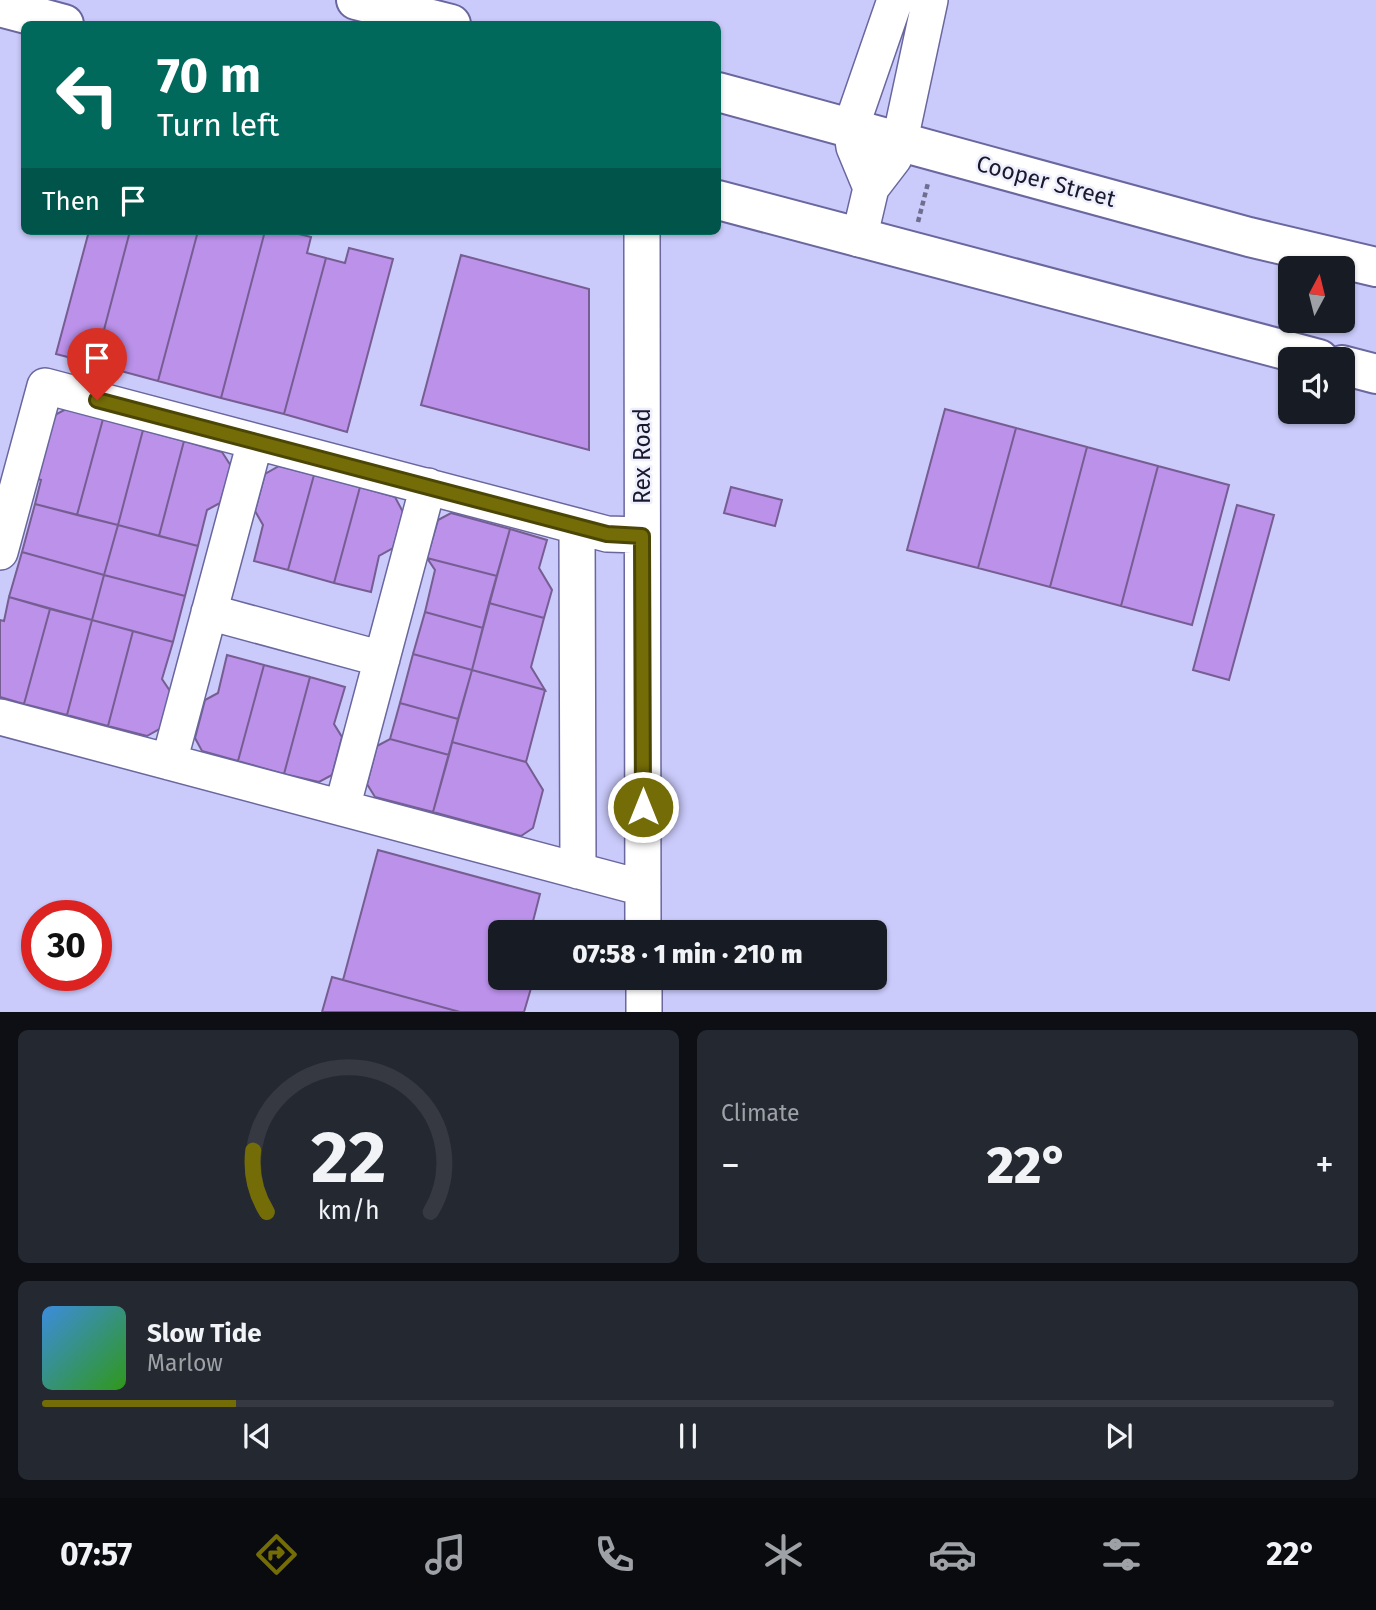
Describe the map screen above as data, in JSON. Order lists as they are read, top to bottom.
{
  "streets": {
    "main road": ["Cooper Street"],
    "street": ["Rex Road"]
  },
  "north": "top",
  "page": {
    "turn": ["70 m", "Turn left"],
    "then": "Then",
    "limit": "30",
    "trip": "07:58 · 1 min · 210 m",
    "tile": "Climate",
    "heat": ["−", "22°", "+"],
    "song": ["Slow Tide", "Marlow"],
    "tabs": ["07:57", "22°"],
    "gauge": ["22", "km/h"]
  }
}
